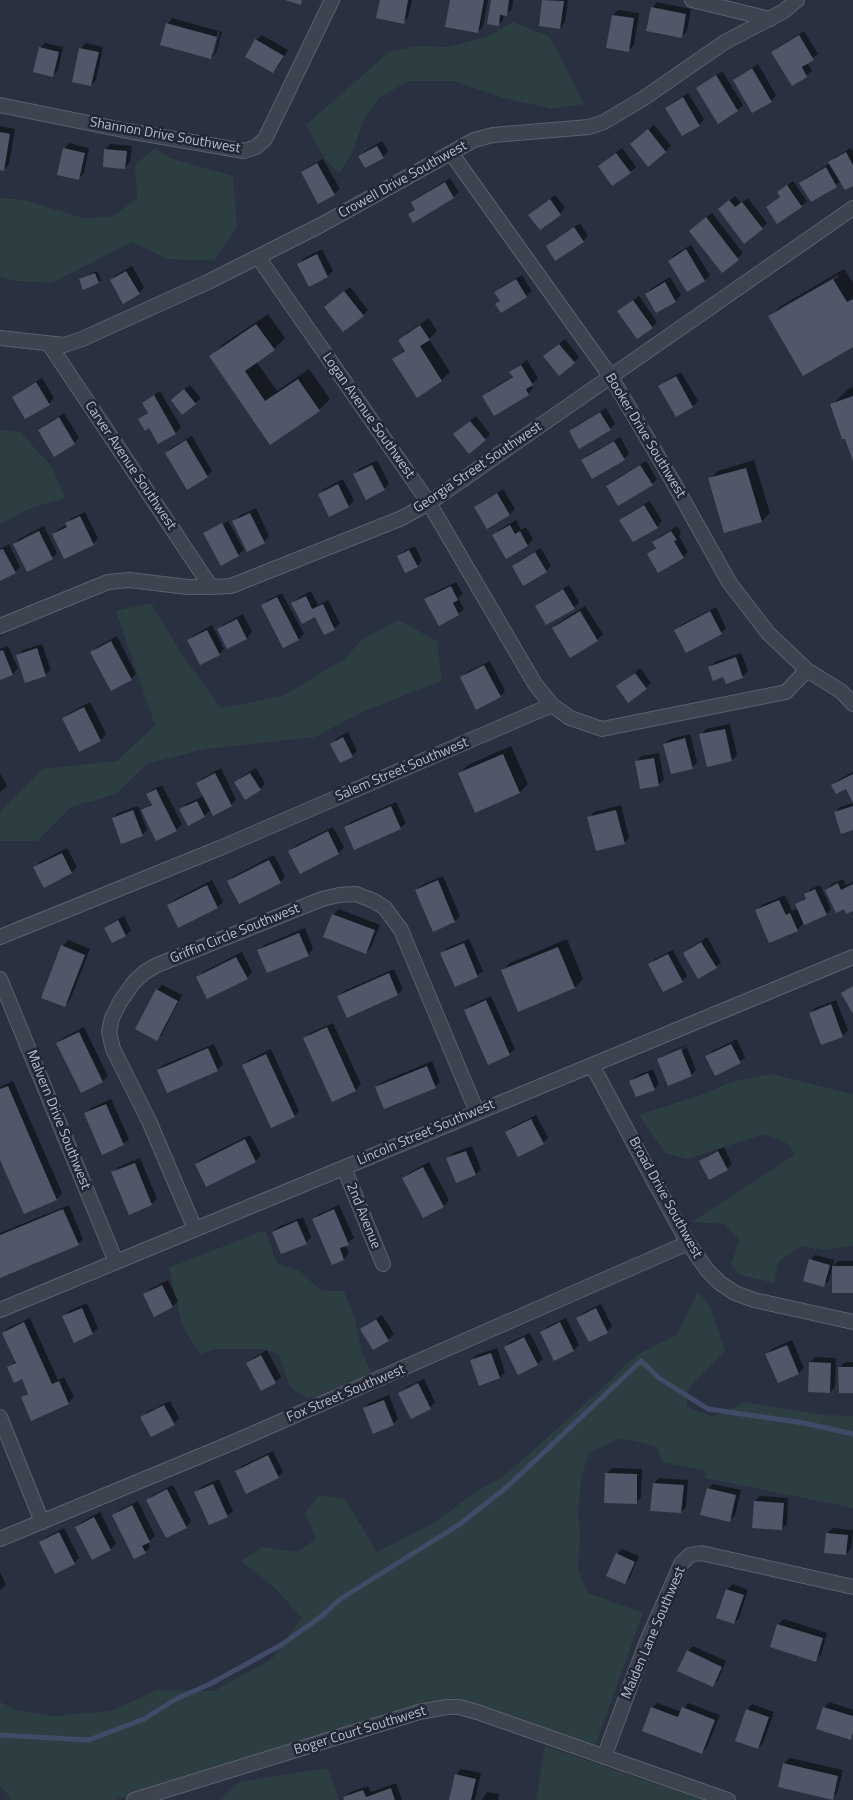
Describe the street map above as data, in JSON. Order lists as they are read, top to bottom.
{
  "streets": {
    "street": [
      "Shannon Drive Southwest",
      "Crowell Drive Southwest",
      "Logan Avenue Southwest",
      "Booker Drive Southwest",
      "Carver Avenue Southwest",
      "Georgia Street Southwest",
      "Salem Street Southwest",
      "Griffin Circle Southwest",
      "Malvern Drive Southwest",
      "Lincoln Street Southwest",
      "Broad Drive Southwest",
      "2nd Avenue",
      "Fox Street Southwest",
      "Maiden Lane Southwest",
      "Boger Court Southwest"
    ]
  },
  "crossings": [
    ["Crowell Drive Southwest", "Logan Avenue Southwest"],
    ["Crowell Drive Southwest", "Booker Drive Southwest"],
    ["Crowell Drive Southwest", "Carver Avenue Southwest"],
    ["Logan Avenue Southwest", "Georgia Street Southwest"],
    ["Logan Avenue Southwest", "Salem Street Southwest"],
    ["Booker Drive Southwest", "Georgia Street Southwest"],
    ["Carver Avenue Southwest", "Georgia Street Southwest"],
    ["Griffin Circle Southwest", "Lincoln Street Southwest"],
    ["Malvern Drive Southwest", "Lincoln Street Southwest"],
    ["Lincoln Street Southwest", "Broad Drive Southwest"],
    ["Lincoln Street Southwest", "2nd Avenue"],
    ["Broad Drive Southwest", "Fox Street Southwest"],
    ["Maiden Lane Southwest", "Boger Court Southwest"]
  ]
}
